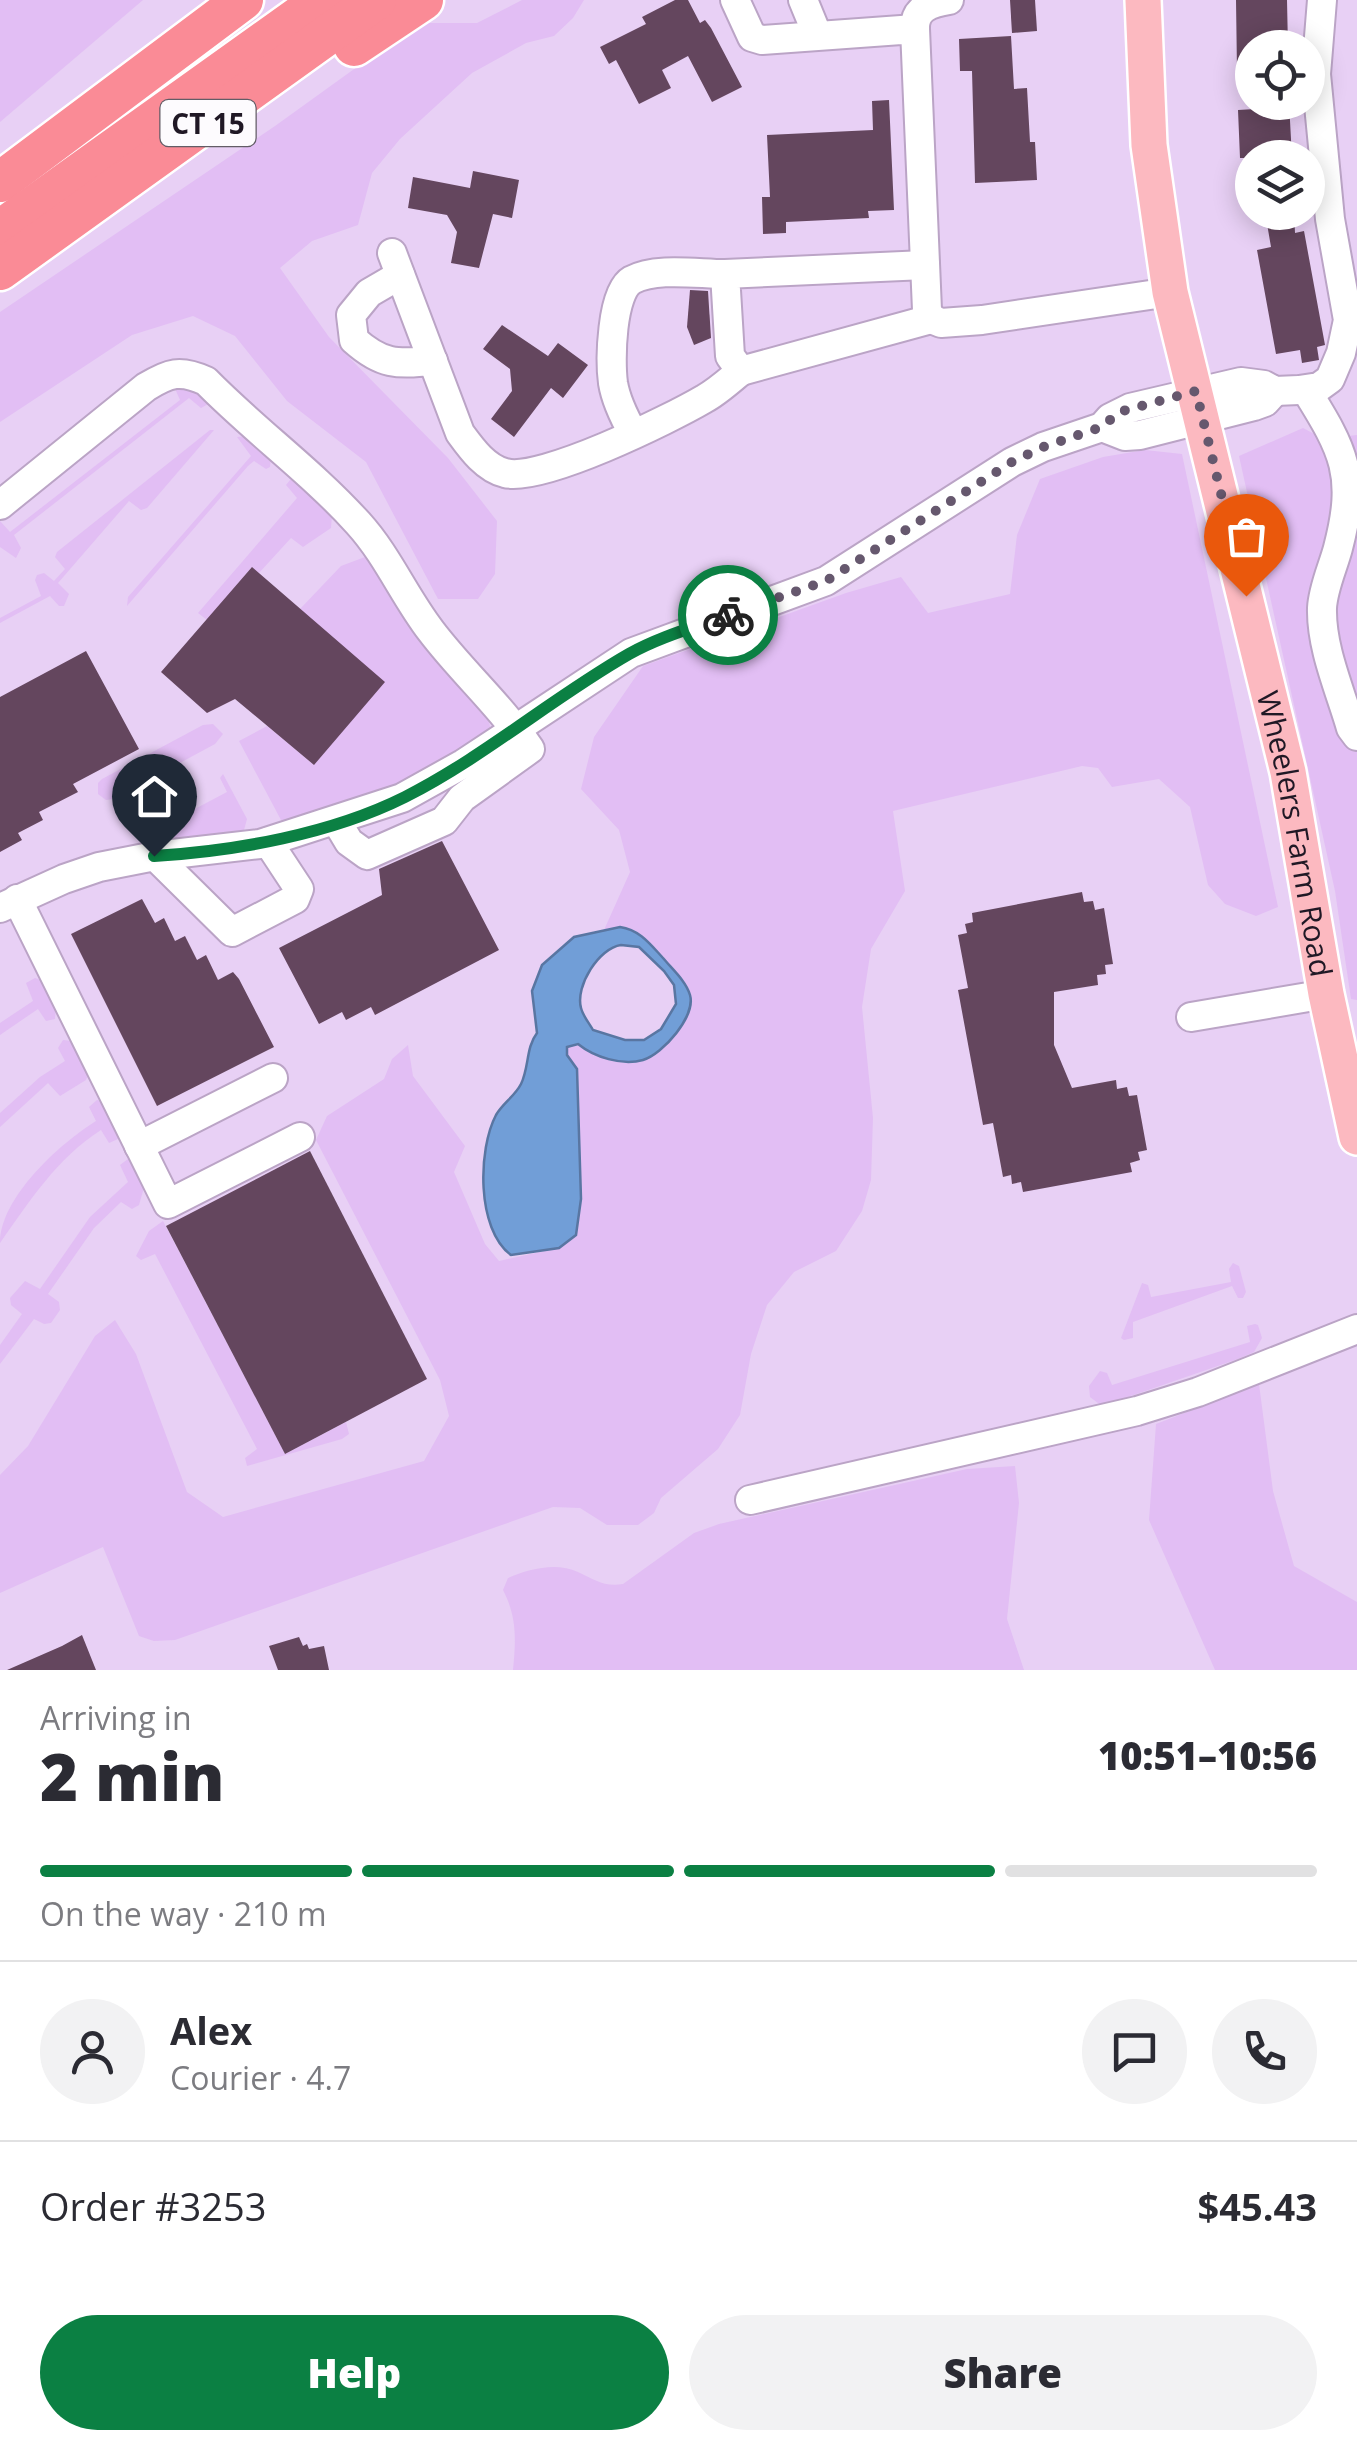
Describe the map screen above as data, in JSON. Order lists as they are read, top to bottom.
{
  "streets": {
    "highway": ["CT 15"],
    "main road": ["Wheelers Farm Road"]
  },
  "page": {
    "heading": ["2 min", "Arriving in", "10:51–10:56"],
    "panel": [
      "Alex",
      "Courier · 4.7",
      "Order #3253",
      "$45.43"
    ],
    "bar": "On the way · 210 m",
    "buttons": ["Help", "Share"]
  }
}
